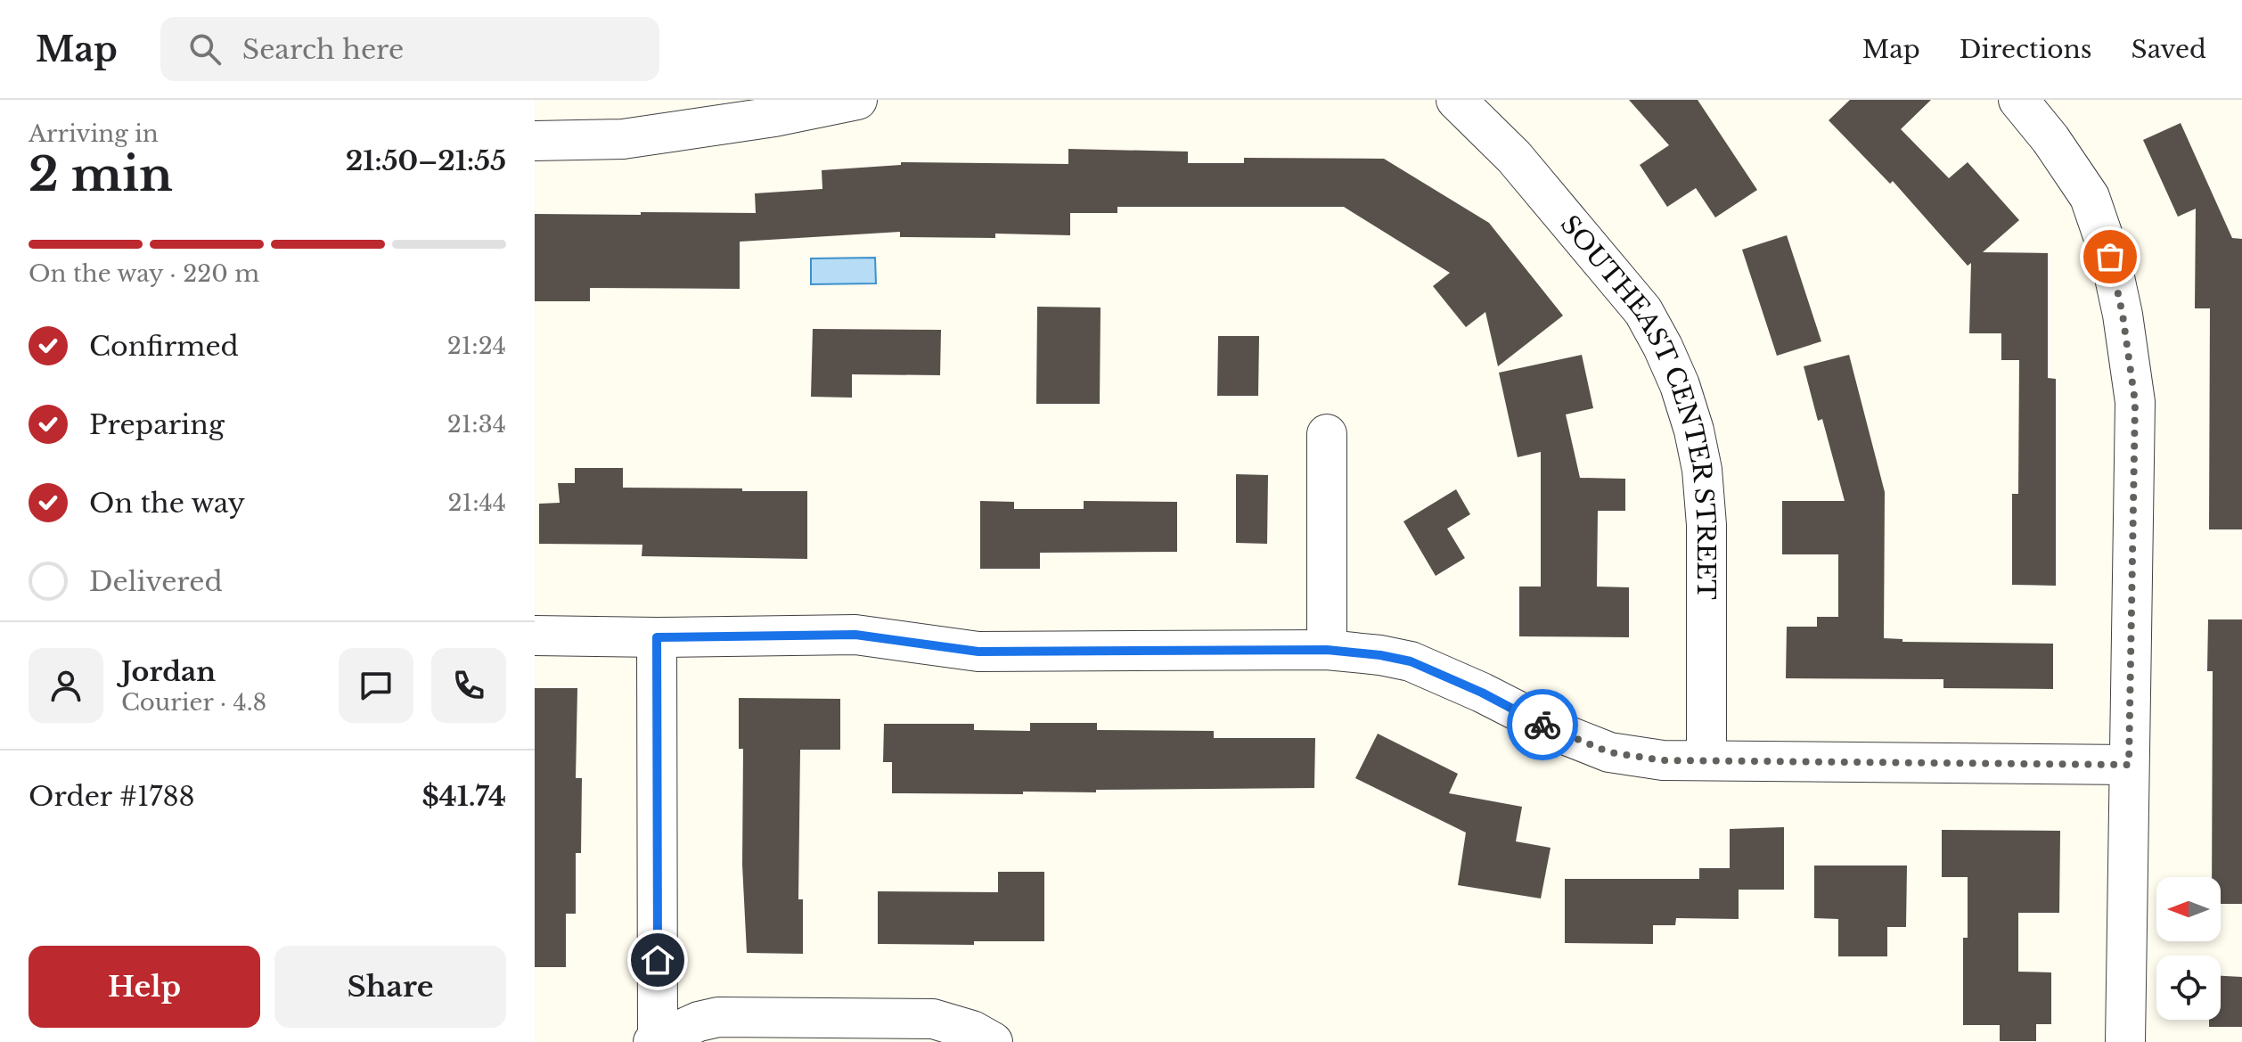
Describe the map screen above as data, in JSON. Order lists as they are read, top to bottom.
{
  "streets": {
    "street": ["SOUTHEAST CENTER STREET"]
  },
  "north": "left",
  "page": {
    "header": "Map",
    "search": "Search here",
    "nav": ["Map", "Directions", "Saved"],
    "heading": ["2 min", "Arriving in", "21:50–21:55"],
    "panel": [
      "Jordan",
      "Courier · 4.8",
      "Order #1788",
      "$41.74"
    ],
    "bar": "On the way · 220 m",
    "list": [
      ["Confirmed", "21:24"],
      ["Preparing", "21:34"],
      ["On the way", "21:44"],
      "Delivered"
    ],
    "buttons": ["Help", "Share"]
  }
}
